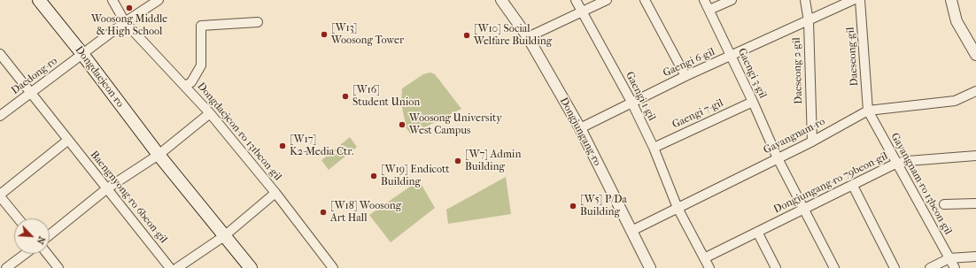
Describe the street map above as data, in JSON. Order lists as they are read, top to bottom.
{
  "streets": {
    "main road": ["Dongdaejeon-ro"],
    "street": [
      "Daeseong-gil",
      "Gaengi 6-gil",
      "Daeseong 2-gil",
      "Gaengi 3-gil",
      "Daedong-ro",
      "Gaengi 1-gil",
      "Gaengi 7-gil",
      "Dongdaejeon-ro 131beon-gil",
      "Dongjungang-ro",
      "Gayangnam-ro",
      "Dongjungang-ro 79beon-gil",
      "Gayangnam-ro 13beon-gil",
      "Baengnyong-ro 6beon-gil"
    ]
  },
  "crossings": [
    ["Daeseong-gil", "Gayangnam-ro"],
    ["Daeseong-gil", "Gayangnam-ro 13beon-gil"],
    ["Gaengi 6-gil", "Daeseong 2-gil"],
    ["Gaengi 6-gil", "Gaengi 3-gil"],
    ["Gaengi 6-gil", "Gaengi 1-gil"],
    ["Gaengi 6-gil", "Dongjungang-ro"],
    ["Daeseong 2-gil", "Gayangnam-ro"],
    ["Gaengi 3-gil", "Gaengi 7-gil"],
    ["Gaengi 3-gil", "Gayangnam-ro"],
    ["Gaengi 3-gil", "Dongjungang-ro 79beon-gil"],
    ["Daedong-ro", "Dongdaejeon-ro"],
    ["Daedong-ro", "Baengnyong-ro 6beon-gil"],
    ["Gaengi 1-gil", "Gaengi 7-gil"],
    ["Gaengi 1-gil", "Gayangnam-ro"],
    ["Gaengi 1-gil", "Dongjungang-ro 79beon-gil"],
    ["Dongjungang-ro", "Gayangnam-ro"],
    ["Gayangnam-ro", "Gayangnam-ro 13beon-gil"],
    ["Dongjungang-ro 79beon-gil", "Gayangnam-ro 13beon-gil"]
  ],
  "places": [
    "Woosong Middle & High School",
    "[W13] Woosong Tower",
    "[W10] Social Welfare Building",
    "[W16] Student Union",
    "Woosong University West Campus",
    "[W17] K2-Media Ctr.",
    "[W7] Admin Building",
    "[W19] Endicott Building",
    "[W5] P/Da Building",
    "[W18] Woosong Art Hall"
  ],
  "north": "bottom right"
}
